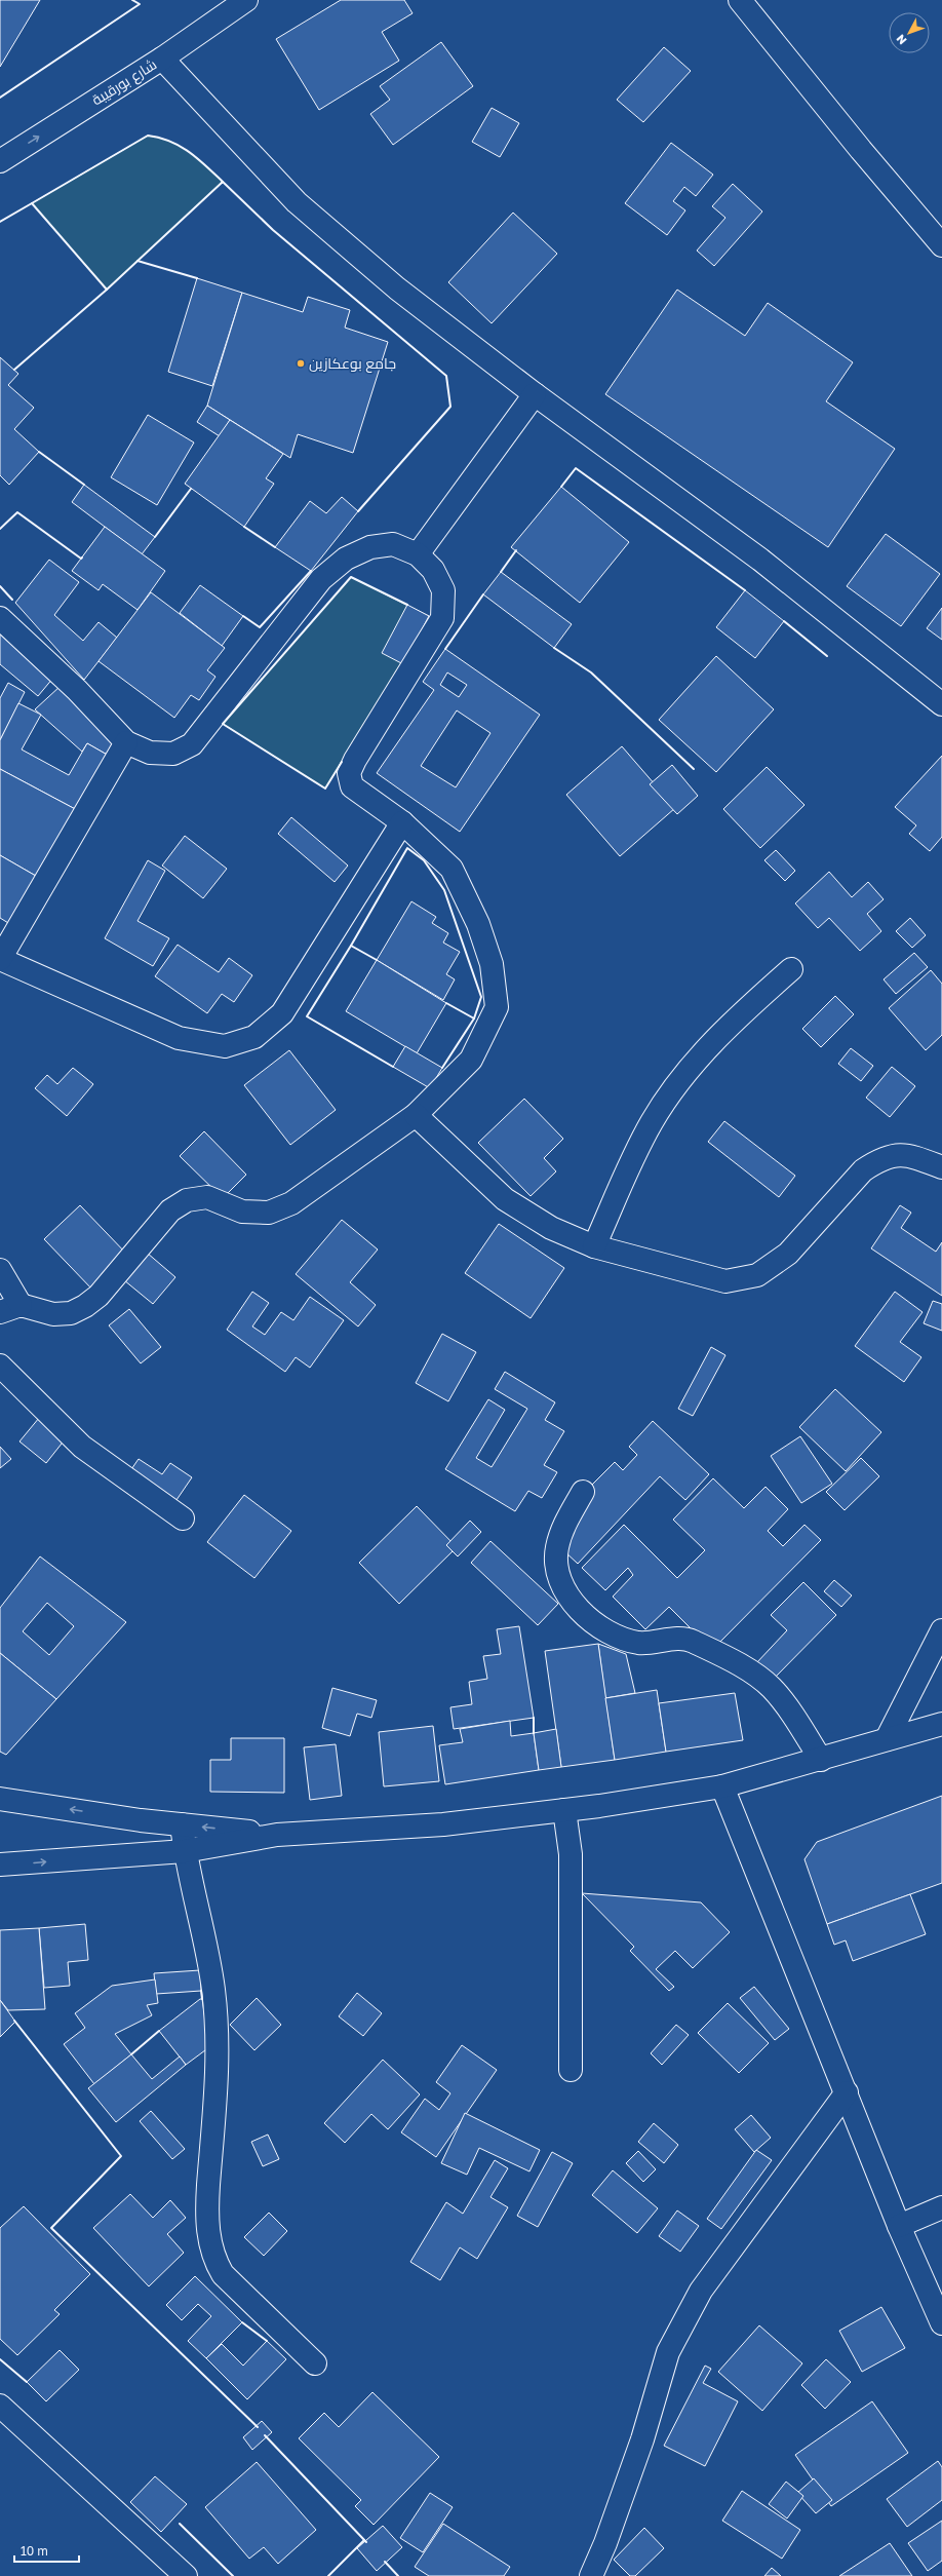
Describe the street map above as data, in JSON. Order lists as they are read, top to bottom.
{
  "streets": {
    "street": ["شارع بورقيبة"]
  },
  "one_way": ["شارع بورقيبة"],
  "places": ["جامع بوعكازين"],
  "scale_bar": "10 m",
  "north": "bottom left"
}
